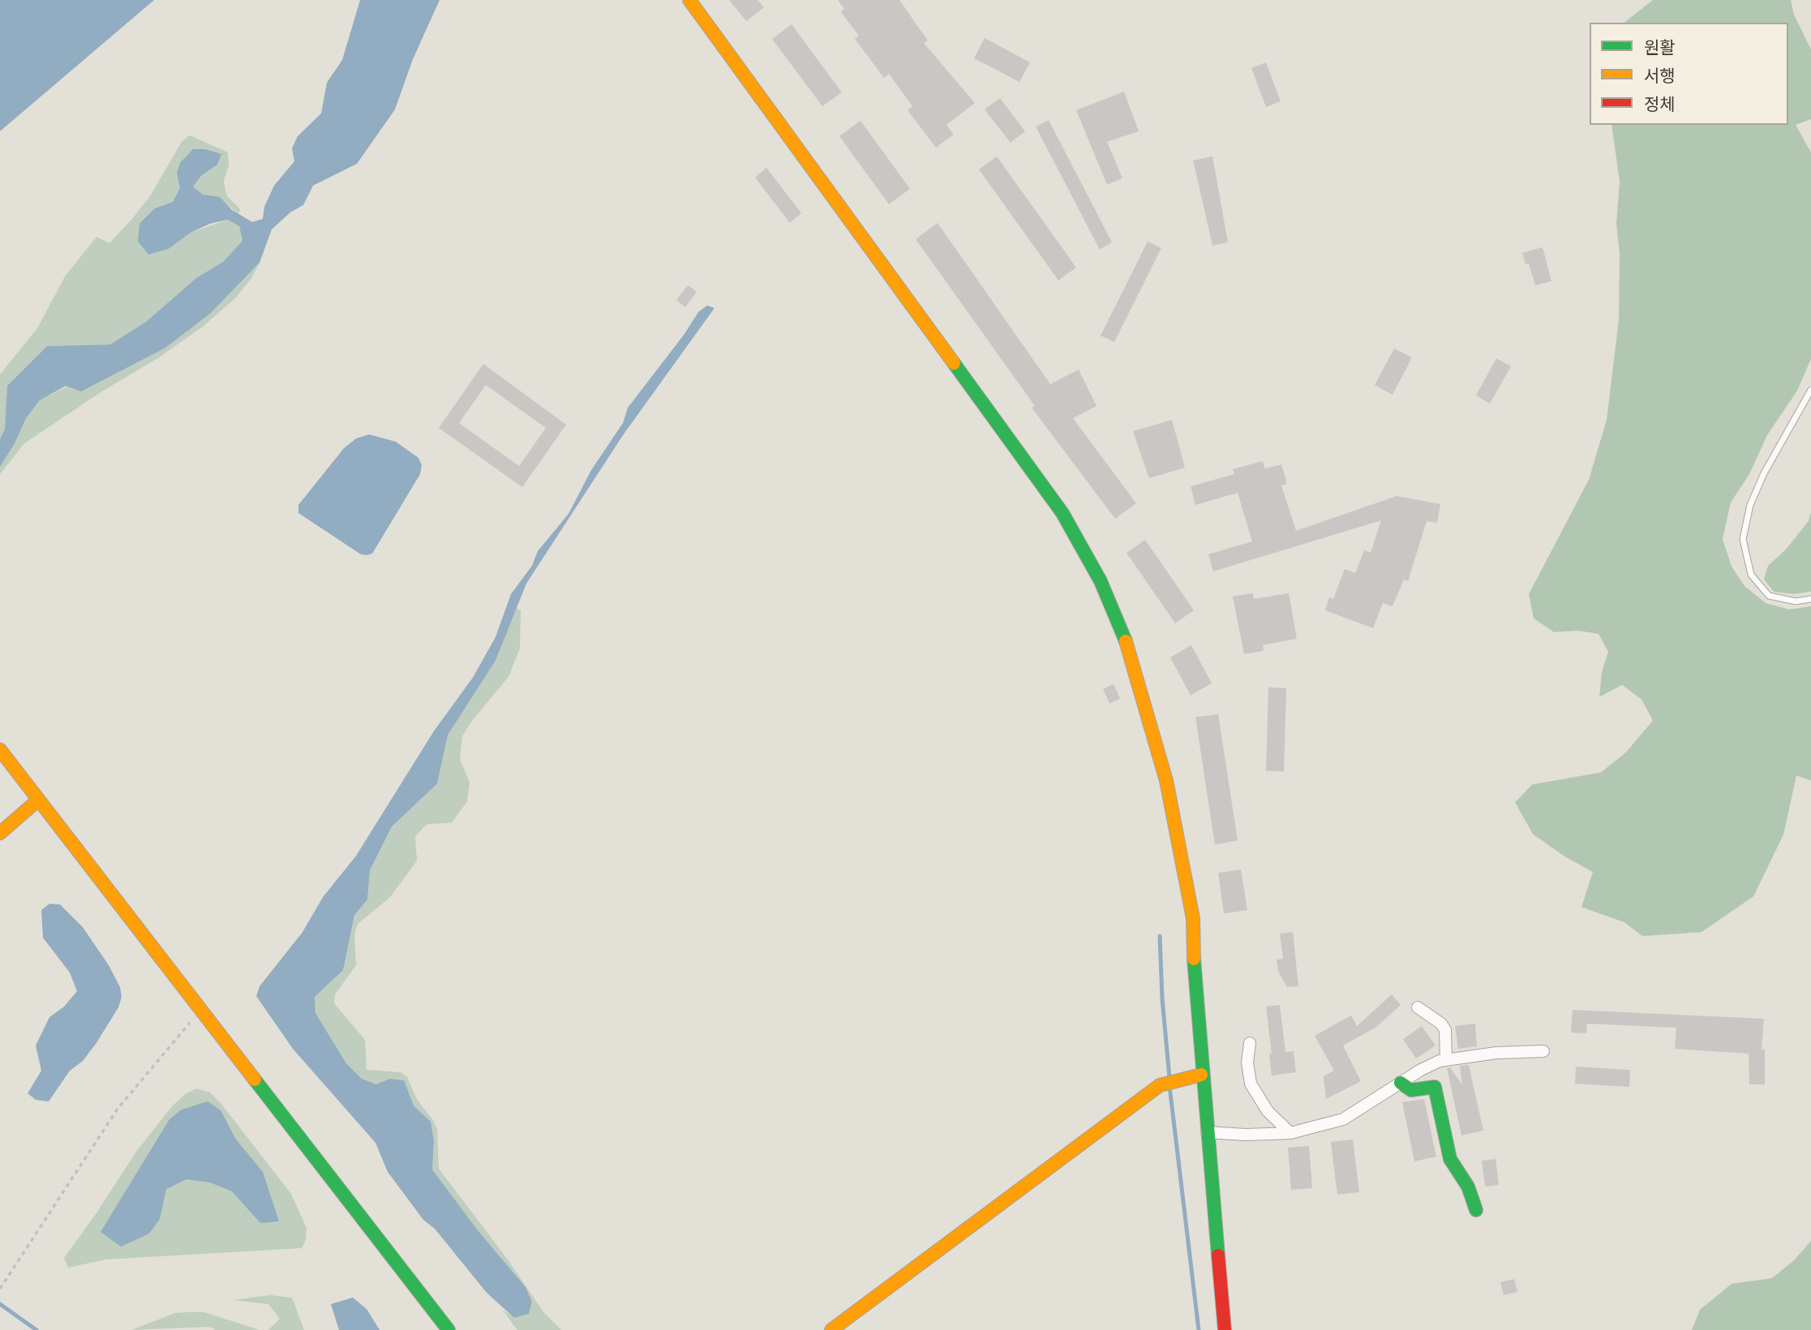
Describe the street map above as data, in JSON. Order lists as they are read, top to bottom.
{
  "legend": ["원활", "서행", "정체"]
}
